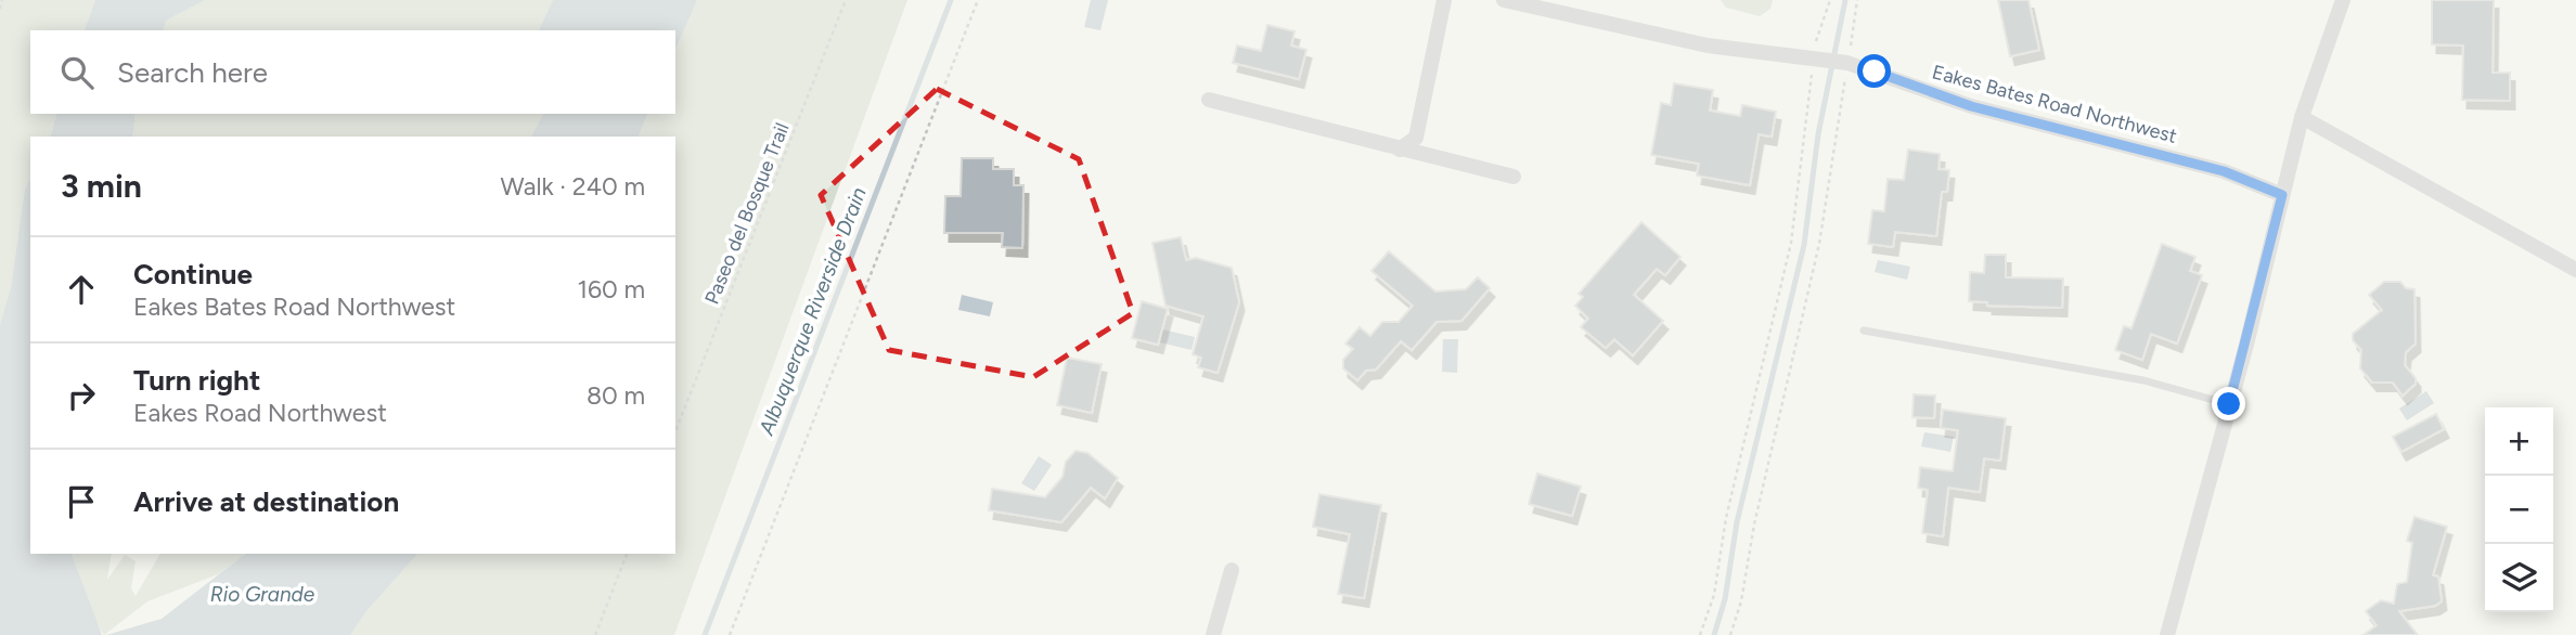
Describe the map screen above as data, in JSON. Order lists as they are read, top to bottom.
{
  "streets": {
    "street": ["Eakes Bates Road Northwest"],
    "path": ["Paseo del Bosque Trail"]
  },
  "water": ["Albuquerque Riverside Drain", "Rio Grande"],
  "page": {
    "search": "Search here",
    "heading": ["3 min", "Walk · 240 m"],
    "list": [
      ["Continue", "Eakes Bates Road Northwest", "160 m"],
      ["Turn right", "Eakes Road Northwest", "80 m"],
      "Arrive at destination"
    ],
    "map_buttons": ["+", "−"]
  }
}
